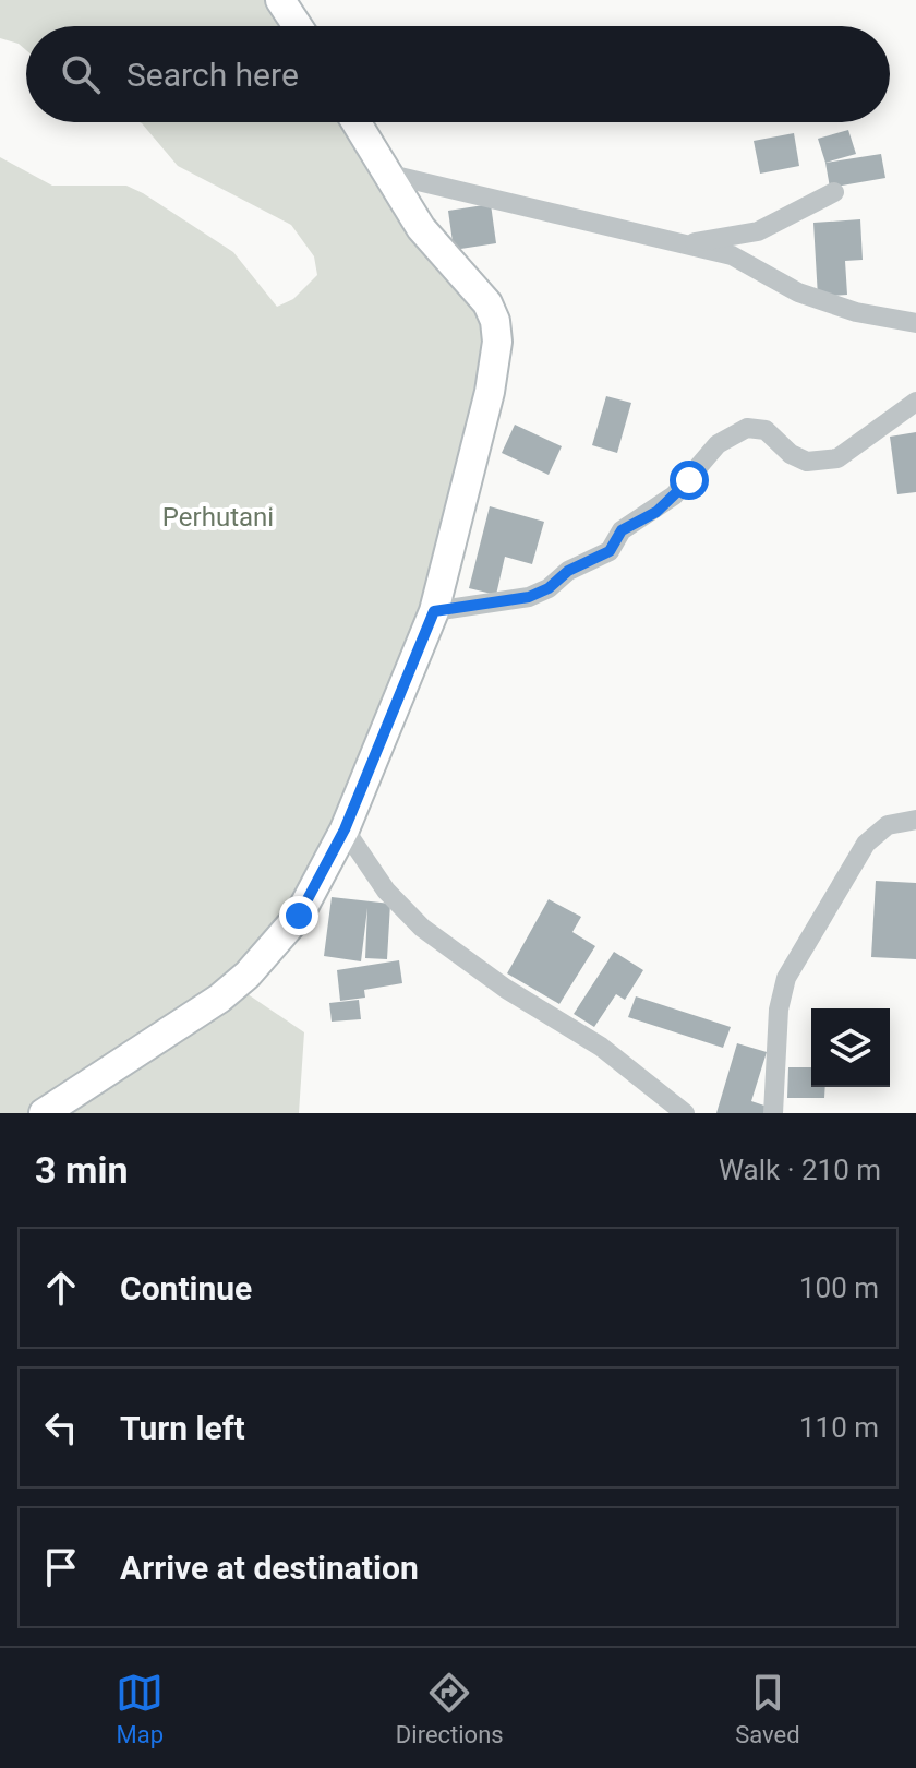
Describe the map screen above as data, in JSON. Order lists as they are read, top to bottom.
{
  "parks": ["Perhutani"],
  "page": {
    "search": "Search here",
    "heading": ["3 min", "Walk · 210 m"],
    "list": [
      ["Continue", "100 m"],
      ["Turn left", "110 m"],
      "Arrive at destination"
    ],
    "nav": ["Map", "Directions", "Saved"]
  }
}
